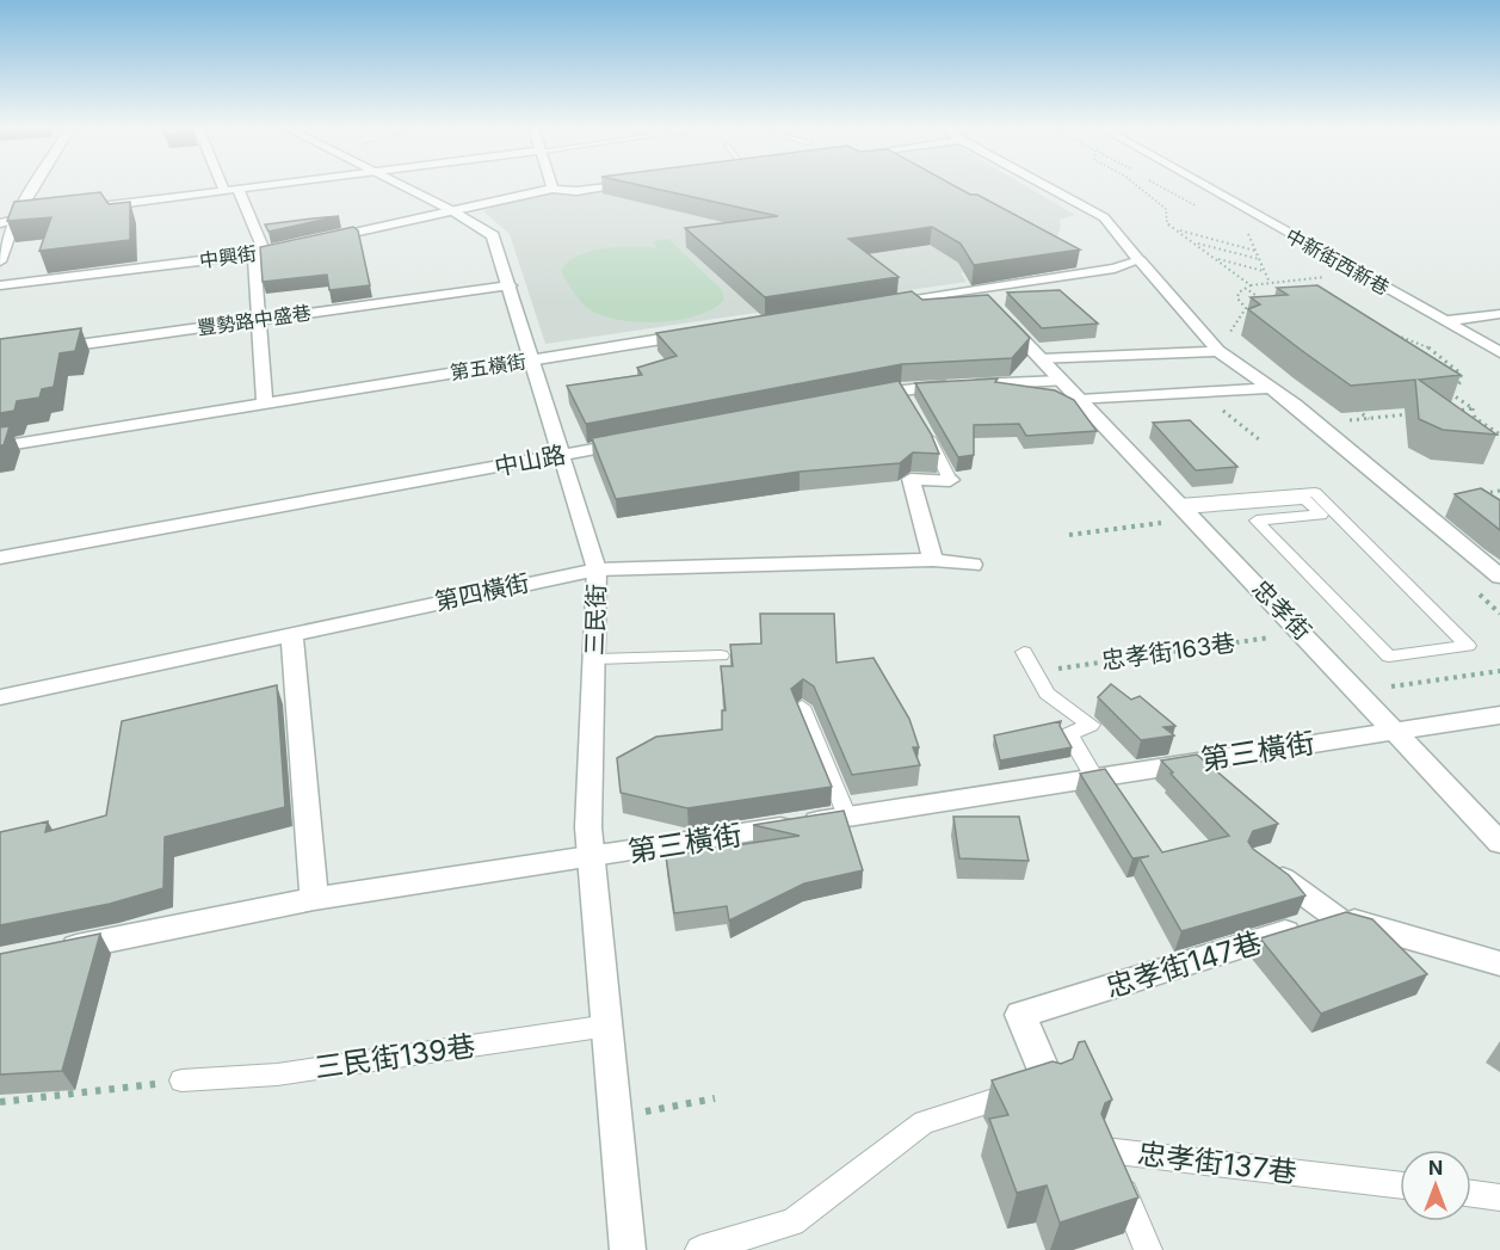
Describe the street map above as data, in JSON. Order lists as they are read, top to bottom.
{
  "streets": {
    "street": [
      "中興街",
      "中新街西新巷",
      "豐勢路中盛巷",
      "第五橫街",
      "中山路",
      "第四橫街",
      "忠孝街",
      "三民街",
      "第三橫街",
      "忠孝街147巷"
    ],
    "lane": ["三民街139巷", "忠孝街137巷"],
    "path": ["忠孝街163巷"]
  },
  "crossings": [
    ["豐勢路中盛巷", "三民街"],
    ["第五橫街", "三民街"],
    ["中山路", "三民街"],
    ["第四橫街", "三民街"],
    ["忠孝街", "忠孝街163巷"],
    ["忠孝街", "第三橫街"],
    ["三民街", "第三橫街"],
    ["三民街", "三民街139巷"]
  ],
  "north": "top"
}
